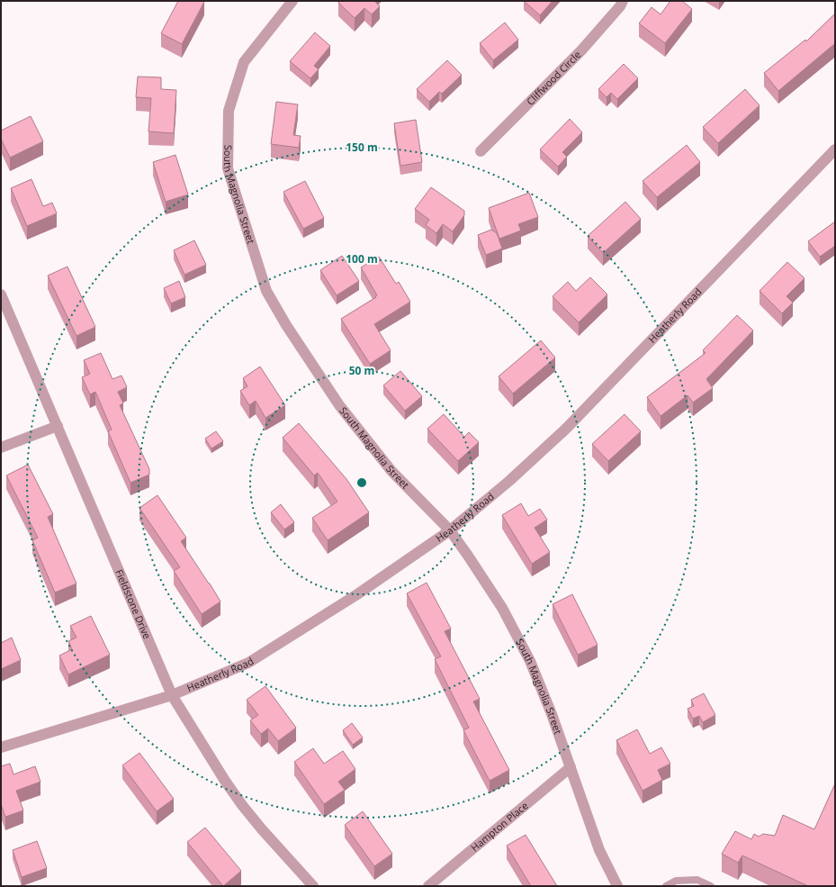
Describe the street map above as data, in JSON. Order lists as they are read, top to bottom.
{
  "streets": {
    "street": [
      "Cliffwood Circle",
      "South Magnolia Street",
      "Heatherly Road",
      "Fieldstone Drive",
      "Hampton Place"
    ]
  },
  "crossings": [
    ["South Magnolia Street", "Heatherly Road"],
    ["South Magnolia Street", "Hampton Place"],
    ["Heatherly Road", "Fieldstone Drive"]
  ],
  "rings": ["150 m", "100 m", "50 m"]
}
